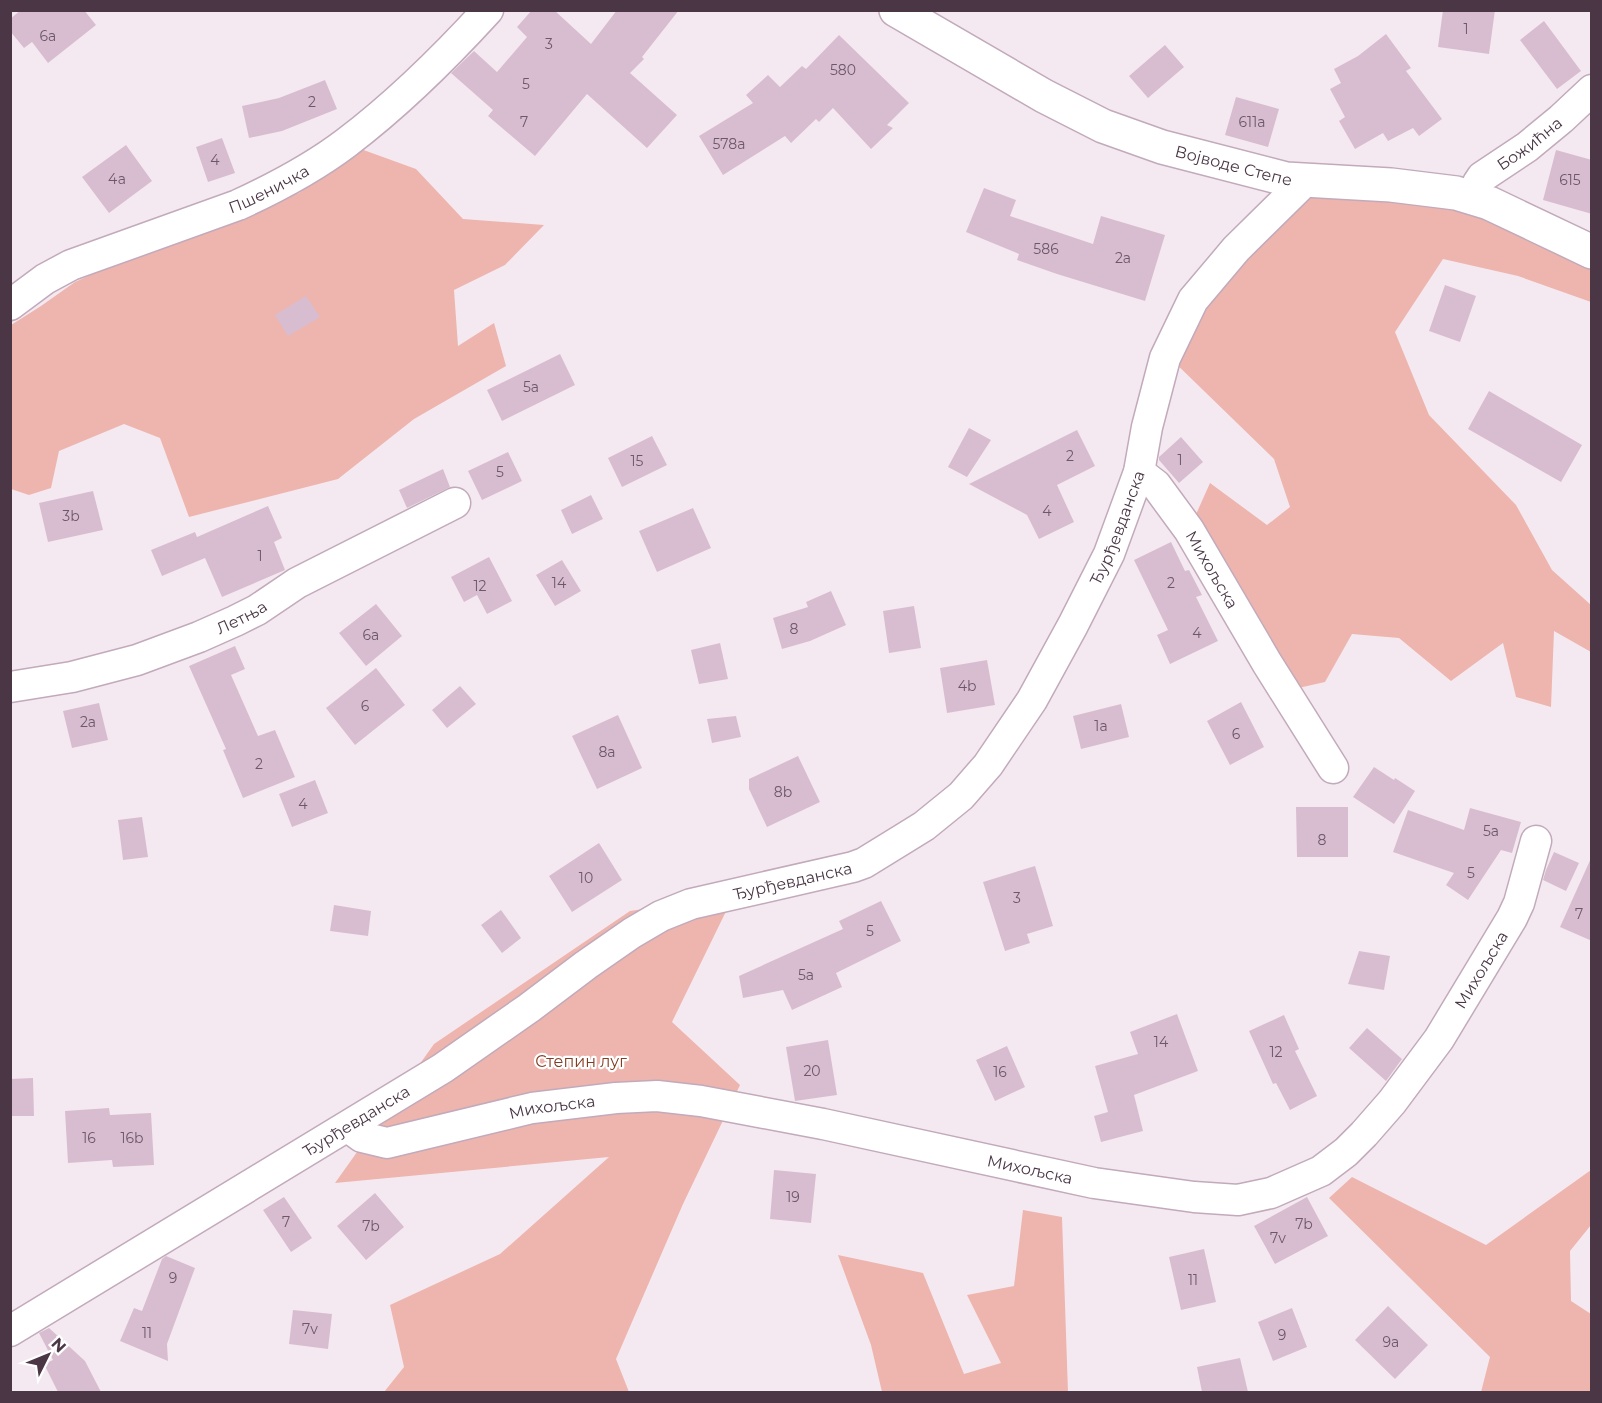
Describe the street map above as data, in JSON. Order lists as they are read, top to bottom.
{
  "streets": {
    "street": [
      "Божићна",
      "Војводе Степе",
      "Пшеничка",
      "Ђурђевданска",
      "Михољска",
      "Летња"
    ]
  },
  "crossings": [
    ["Божићна", "Војводе Степе"],
    ["Војводе Степе", "Ђурђевданска"],
    ["Ђурђевданска", "Михољска"]
  ],
  "parks": ["Степин луг"],
  "house_numbers": [
    "1",
    "6a",
    "3",
    "580",
    "5",
    "2",
    "7",
    "611a",
    "578a",
    "4",
    "4a",
    "615",
    "586",
    "2a",
    "5a",
    "2",
    "1",
    "15",
    "5",
    "4",
    "3b",
    "1",
    "14",
    "2",
    "12",
    "8",
    "4",
    "6a",
    "4b",
    "6",
    "2a",
    "1a",
    "6",
    "8a",
    "2",
    "8b",
    "4",
    "5a",
    "8",
    "5",
    "10",
    "3",
    "7",
    "5",
    "5a",
    "14",
    "12",
    "20",
    "16",
    "16",
    "16b",
    "19",
    "7",
    "7b",
    "7b",
    "7v",
    "9",
    "11",
    "7v",
    "11",
    "9",
    "9a"
  ],
  "north": "top right"
}
